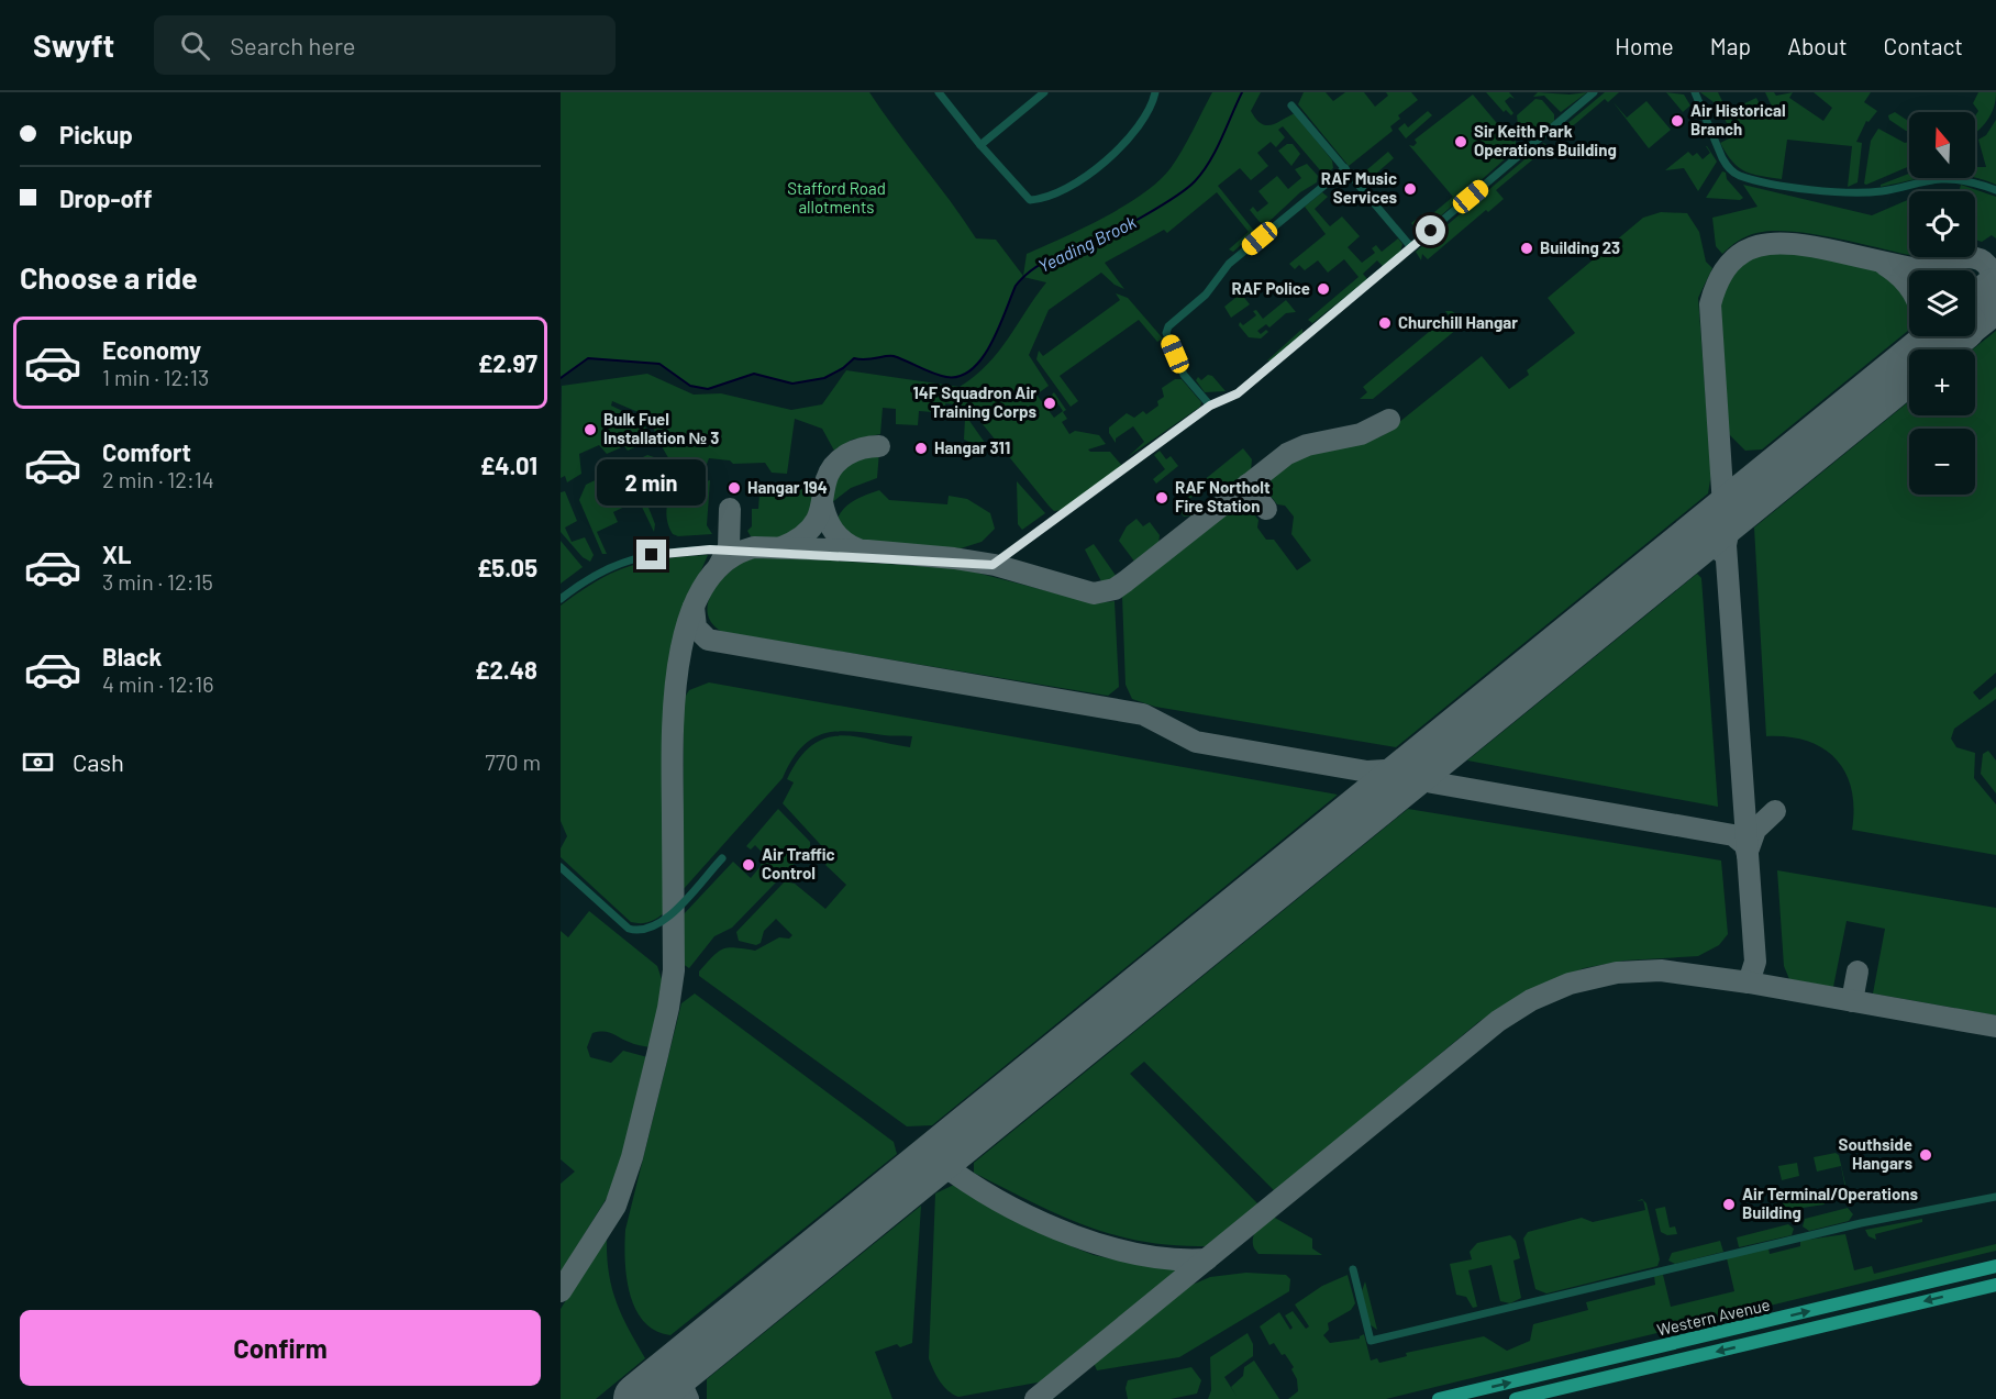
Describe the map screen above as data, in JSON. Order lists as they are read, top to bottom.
{
  "streets": {
    "highway": ["Western Avenue"]
  },
  "water": ["Yeading Brook"],
  "parks": ["Stafford Road allotments"],
  "places": [
    "Air Historical Branch",
    "Sir Keith Park Operations Building",
    "RAF Music Services",
    "Building 23",
    "RAF Police",
    "Churchill Hangar",
    "14F Squadron Air Training Corps",
    "Bulk Fuel Installation № 3",
    "Hangar 311",
    "Hangar 194",
    "RAF Northolt Fire Station",
    "Air Traffic Control",
    "Southside Hangars",
    "Air Terminal/Operations Building"
  ],
  "north": "top",
  "page": {
    "header": "Swyft",
    "search": "Search here",
    "nav": [
      "Home",
      "Map",
      "About",
      "Contact"
    ],
    "banner": ["Pickup", "Drop-off"],
    "map_buttons": ["+", "−"],
    "heading": "Choose a ride",
    "list": [
      {
        "name": "Economy",
        "note": "1 min · 12:13",
        "value": "£2.97"
      },
      {
        "name": "Comfort",
        "note": "2 min · 12:14",
        "value": "£4.01"
      },
      {
        "name": "XL",
        "note": "3 min · 12:15",
        "value": "£5.05"
      },
      {
        "name": "Black",
        "note": "4 min · 12:16",
        "value": "£2.48"
      }
    ],
    "bubble": "2 min",
    "pay": ["Cash", "770 m"],
    "buttons": "Confirm"
  }
}
